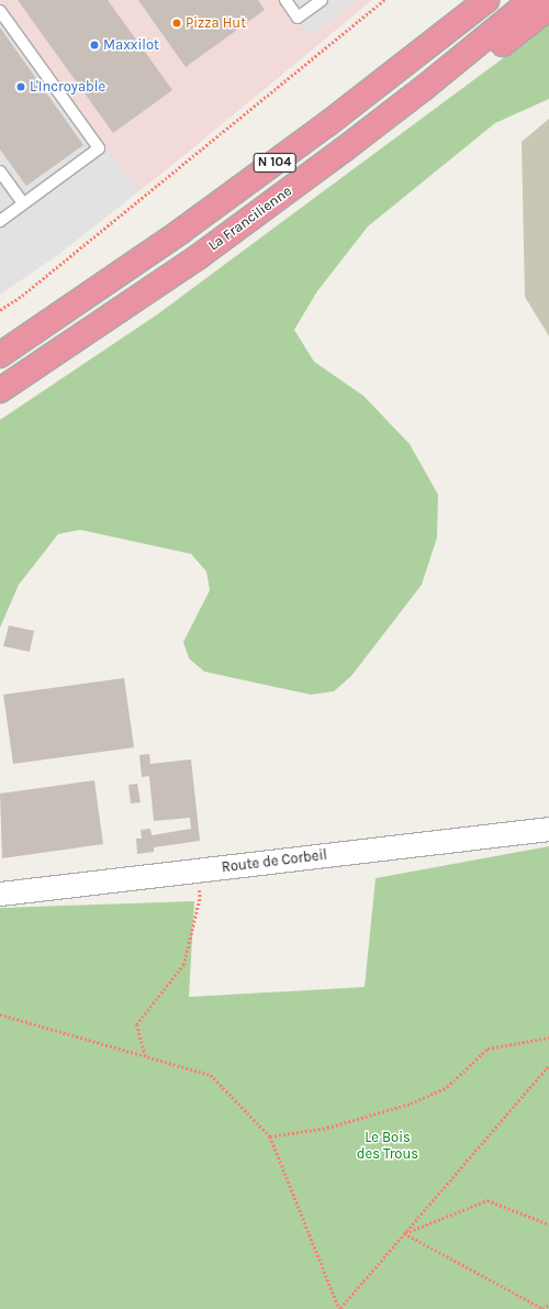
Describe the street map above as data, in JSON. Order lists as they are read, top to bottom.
{
  "streets": {
    "highway": ["N 104", "La Francilienne"],
    "street": ["Route de Corbeil"]
  },
  "parks": ["Le Bois des Trous"],
  "places": ["Pizza Hut", "Maxxilot", "L'Incroyable"]
}
